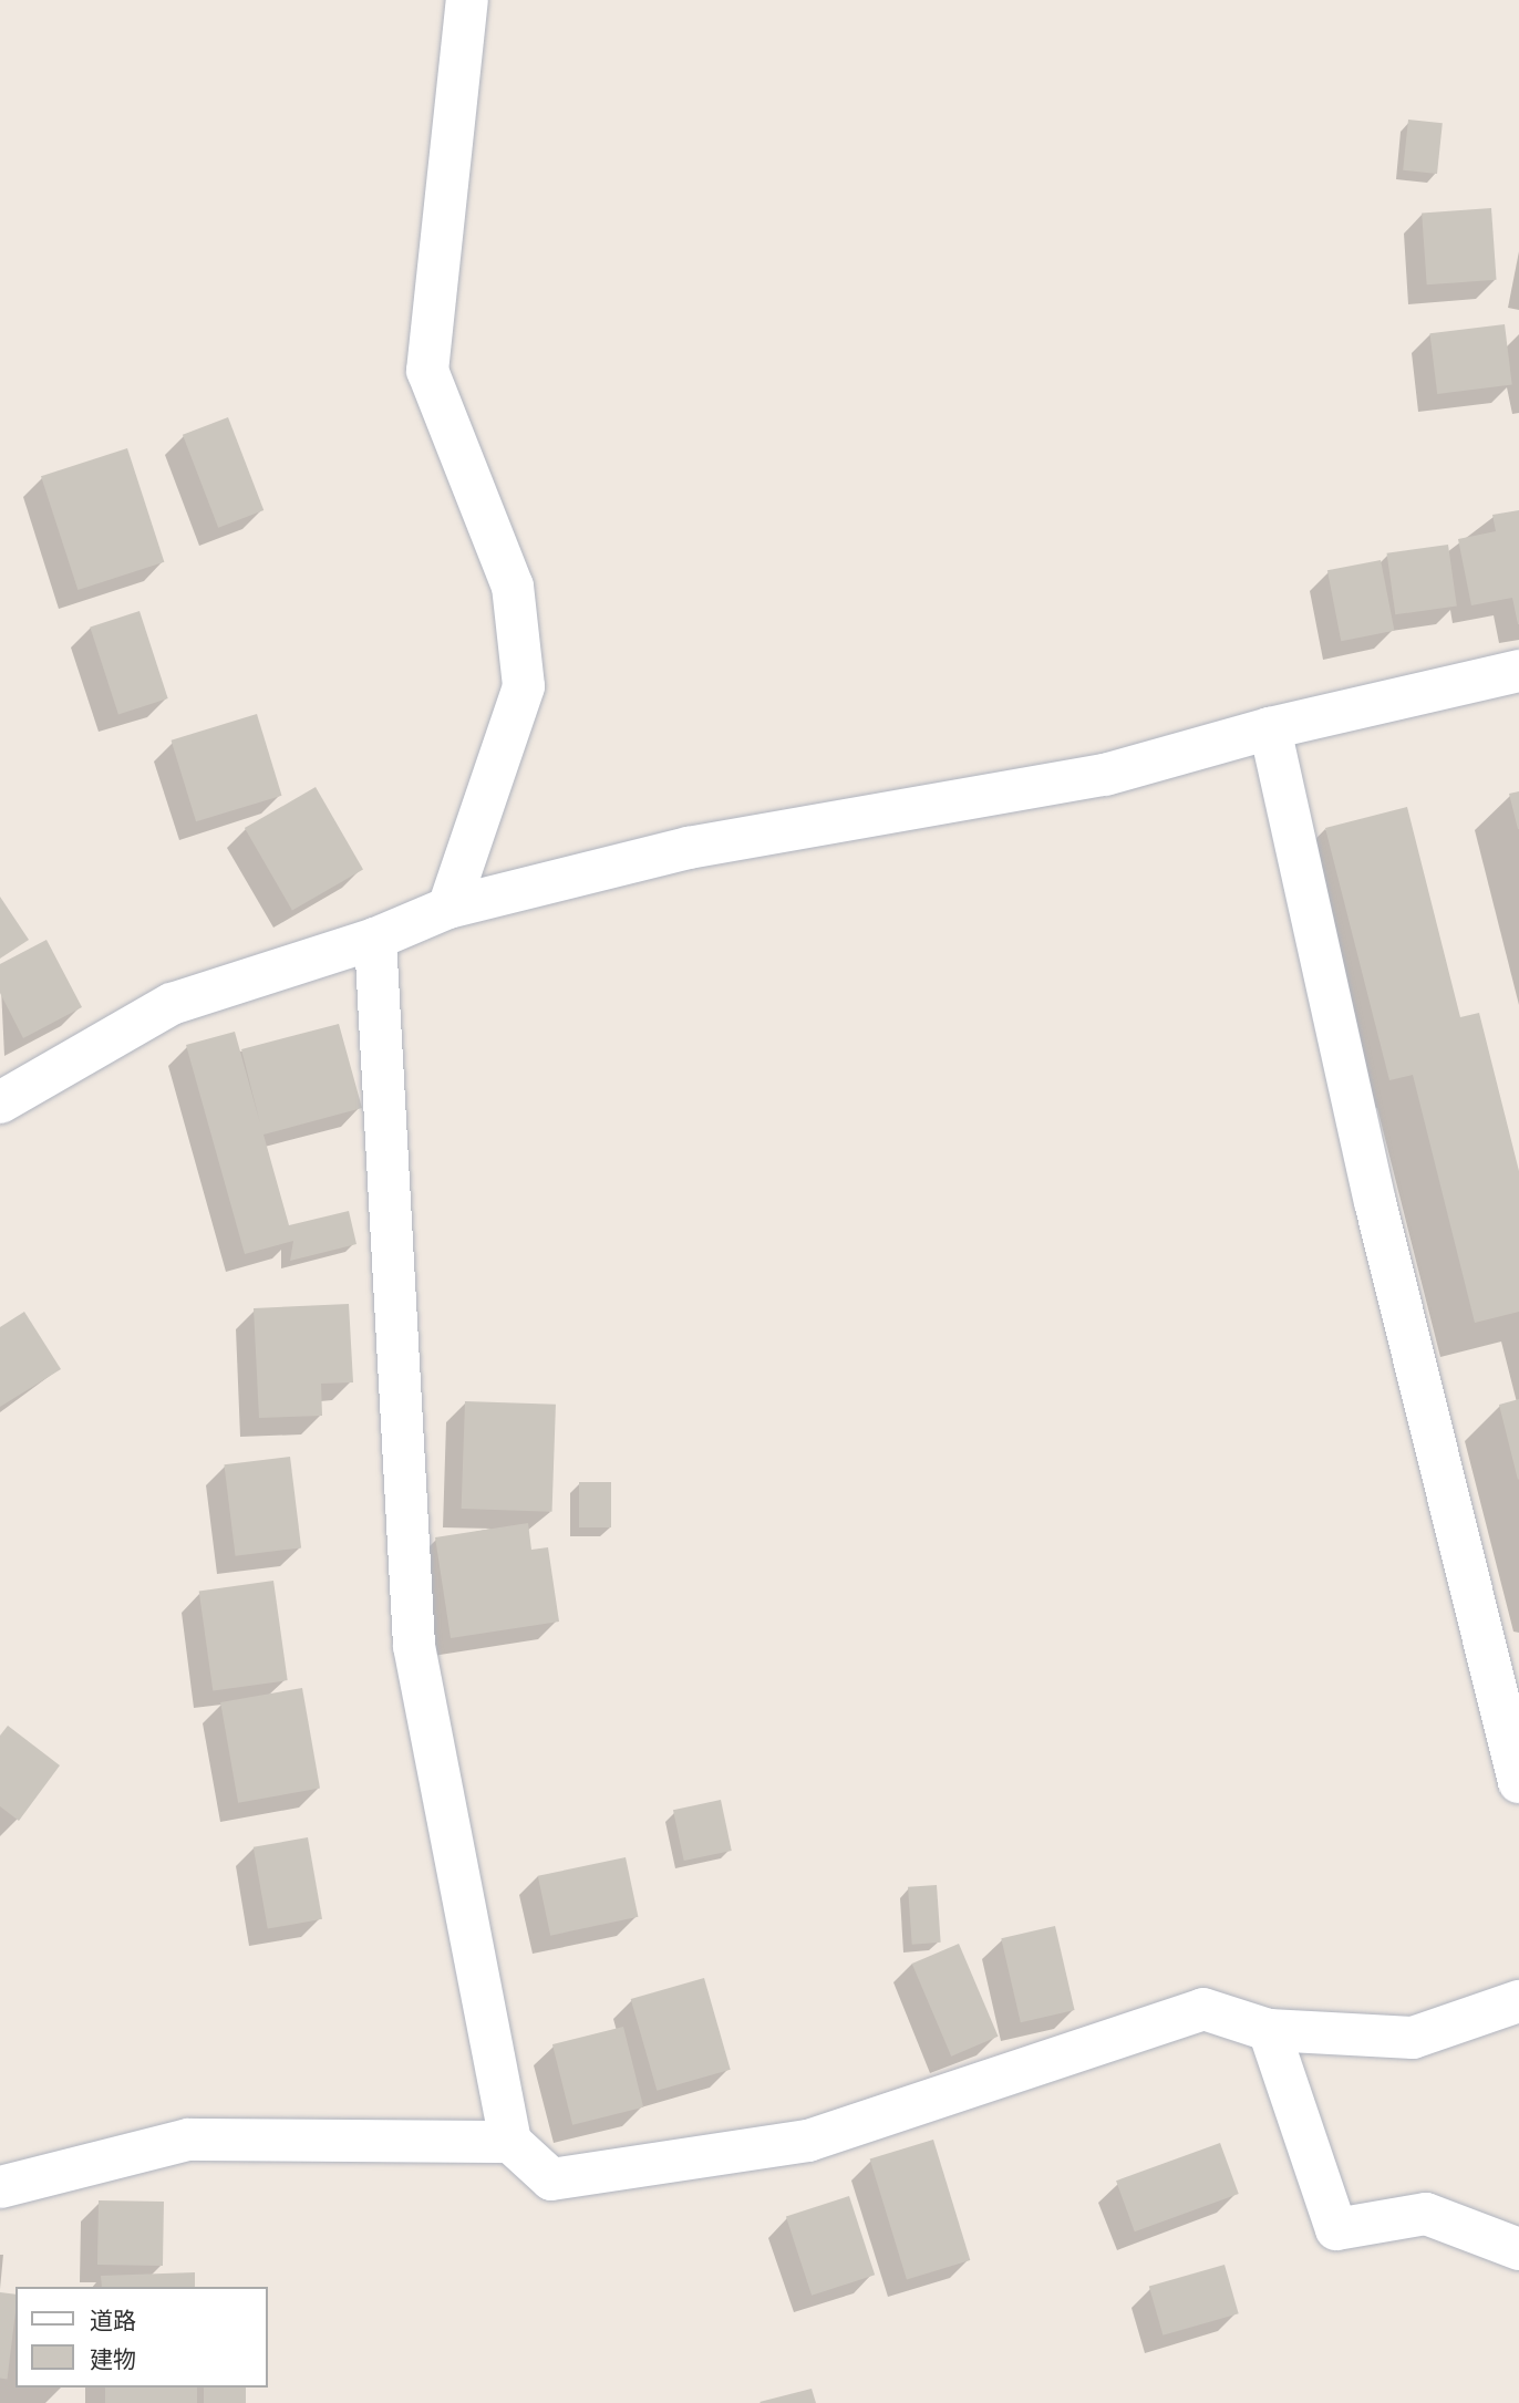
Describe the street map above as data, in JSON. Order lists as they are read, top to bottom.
{
  "legend": ["道路", "建物"]
}
